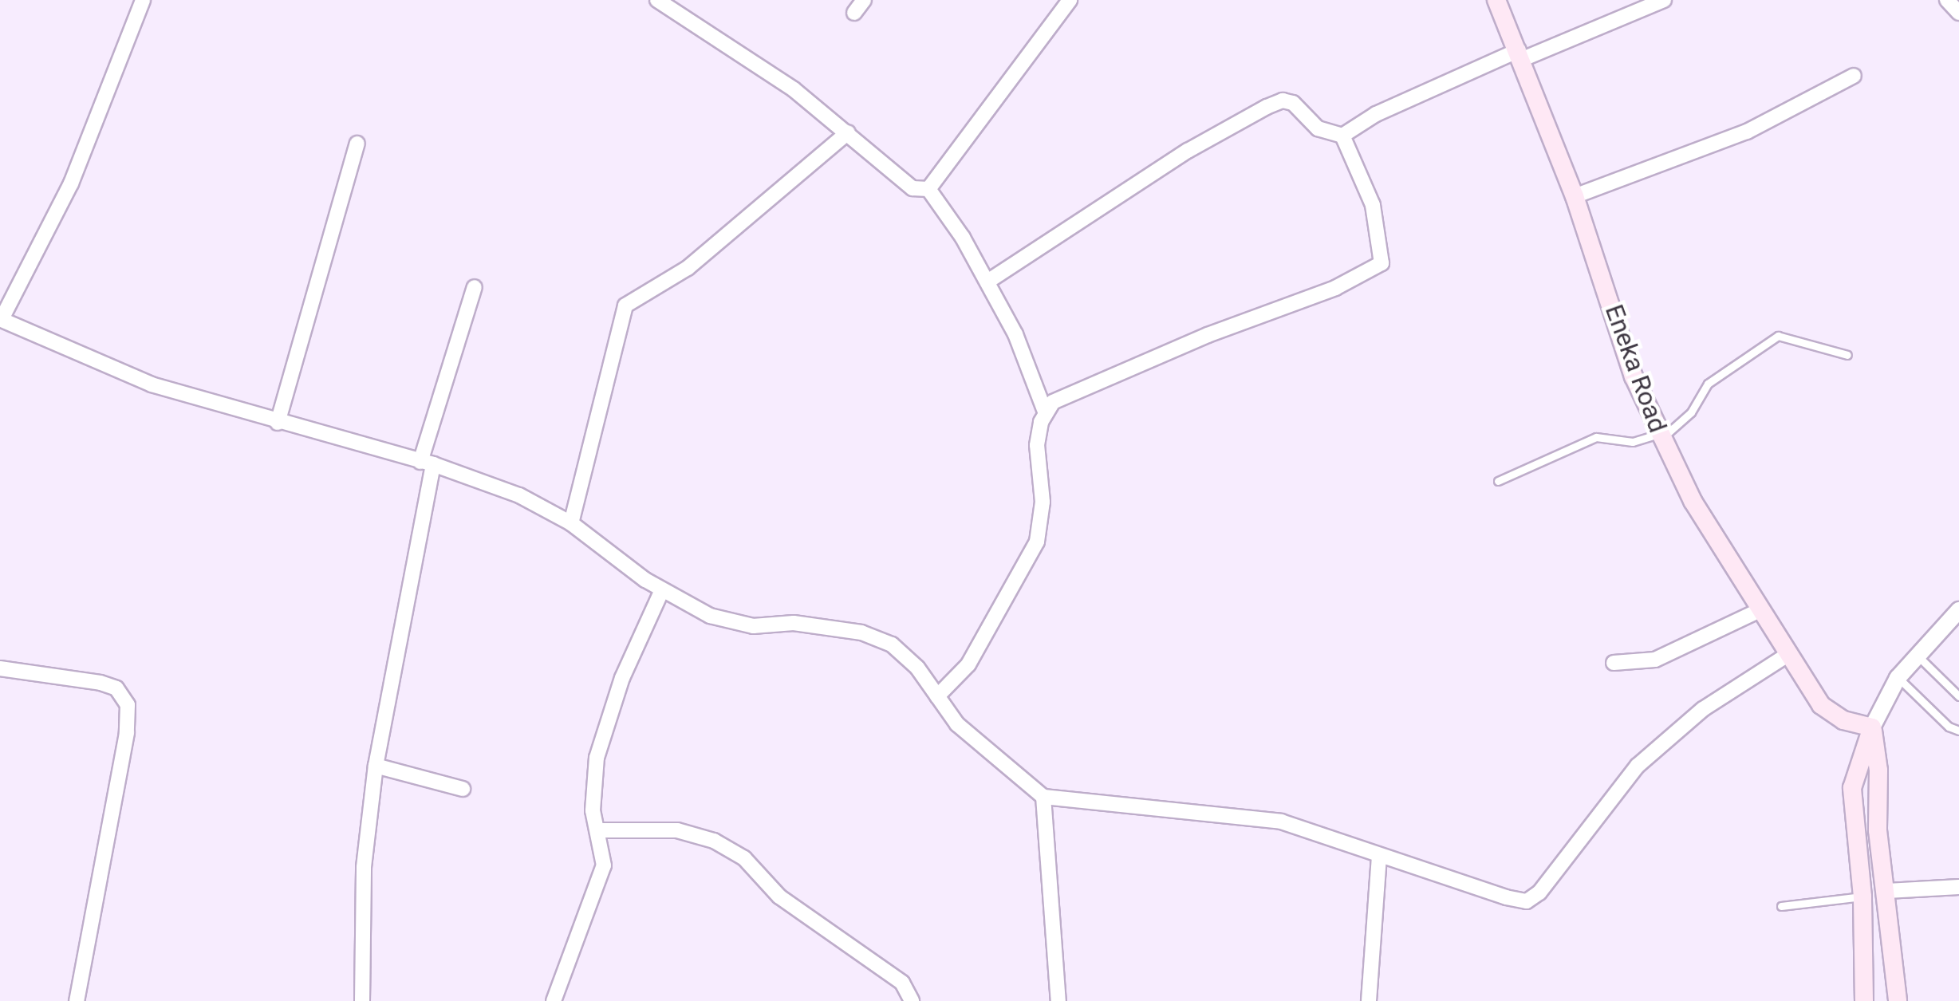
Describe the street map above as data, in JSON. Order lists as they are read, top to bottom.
{
  "streets": {
    "main road": ["Eneka Road"]
  }
}
